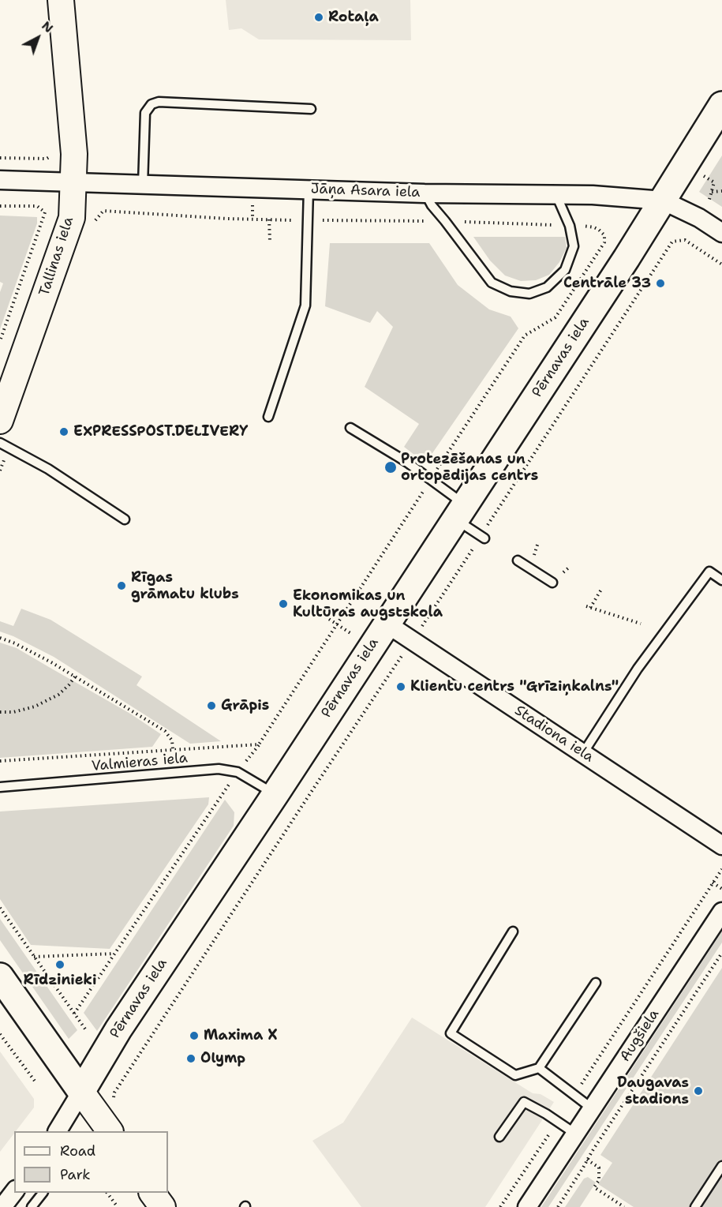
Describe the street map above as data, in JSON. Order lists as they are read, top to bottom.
{
  "streets": {
    "main road": ["Pērnavas iela"],
    "street": [
      "Jāņa Asara iela",
      "Tallinas iela",
      "Stadiona iela",
      "Augšiela"
    ],
    "lane": ["Valmieras iela"]
  },
  "crossings": [
    ["Jāņa Asara iela", "Tallinas iela"],
    ["Jāņa Asara iela", "Pērnavas iela"],
    ["Pērnavas iela", "Stadiona iela"],
    ["Pērnavas iela", "Valmieras iela"]
  ],
  "places": [
    "Rotaļa",
    "Centrāle 33",
    "EXPRESSPOST.DELIVERY",
    "Protezēšanas un ortopēdijas centrs",
    "Rīgas grāmatu klubs",
    "Ekonomikas un Kultūras augstskola",
    "Klientu centrs \"Grīziņkalns\"",
    "Grāpis",
    "Rīdzinieki",
    "Maxima X",
    "Olymp",
    "Daugavas stadions"
  ],
  "legend": ["Road", "Park"],
  "north": "top right"
}
